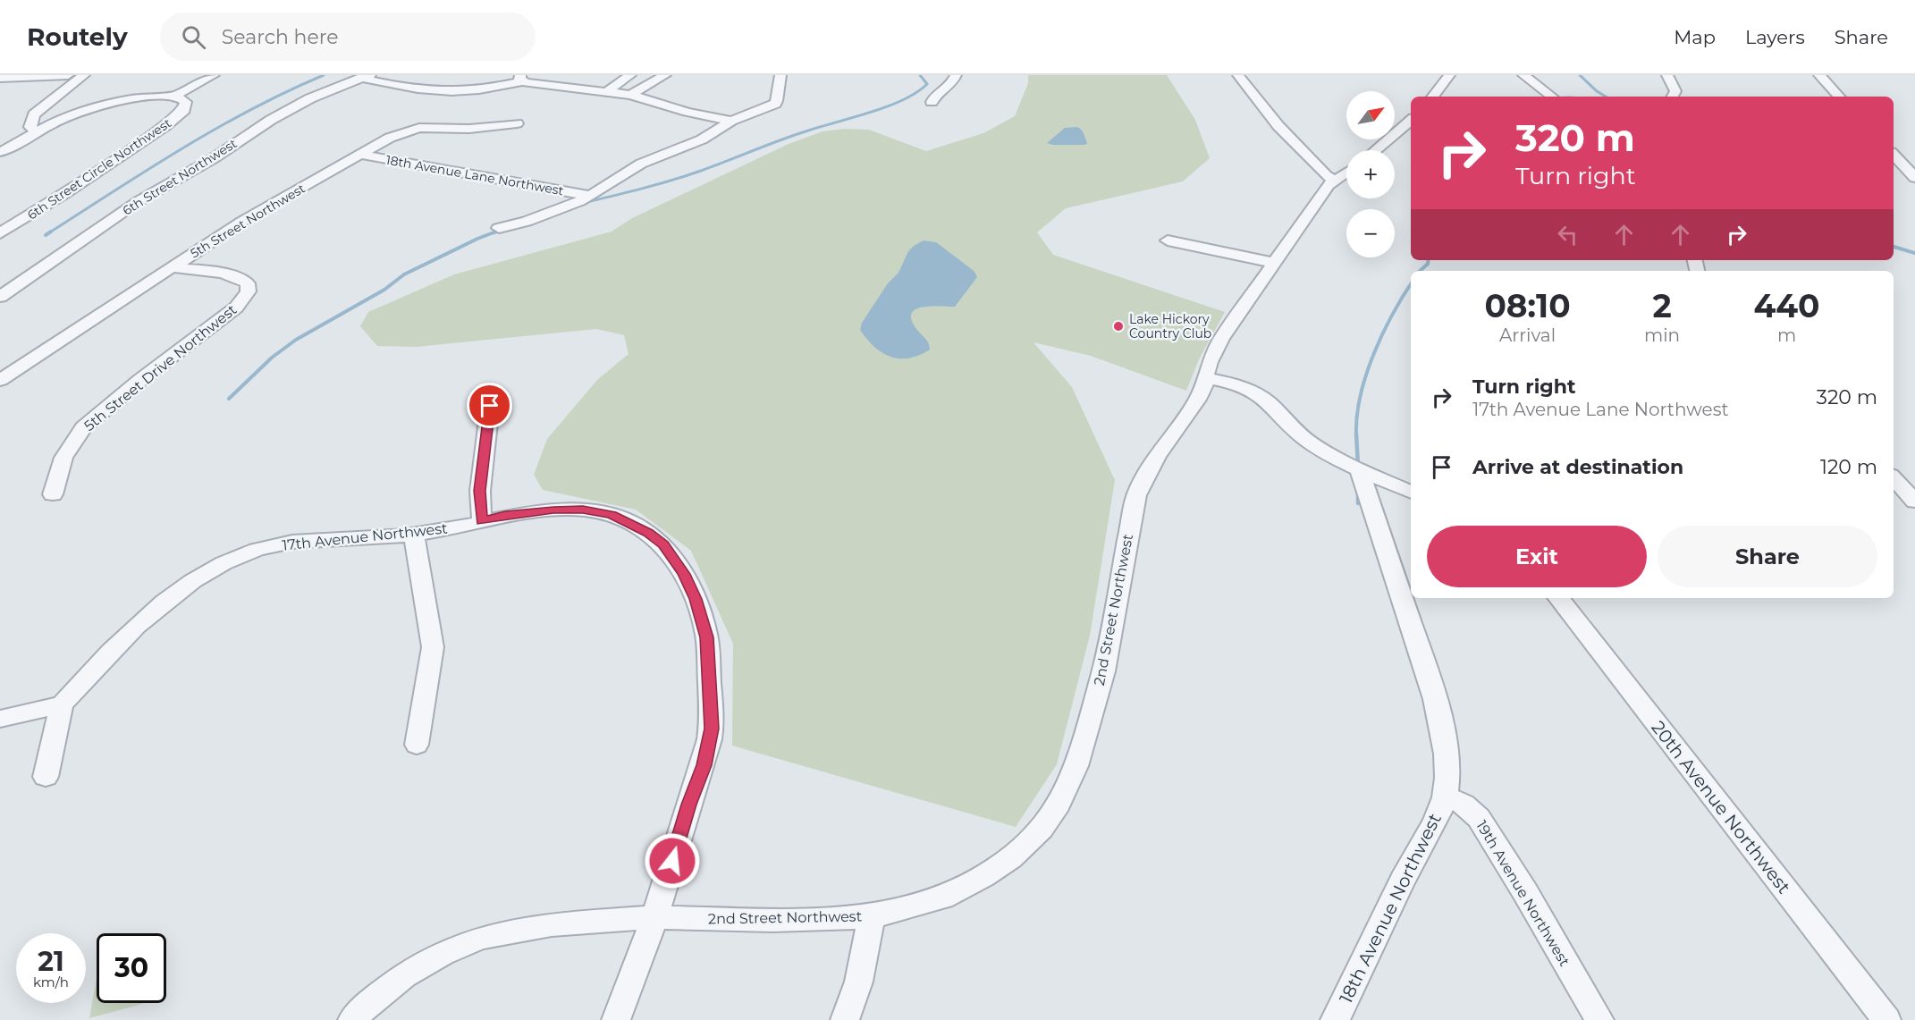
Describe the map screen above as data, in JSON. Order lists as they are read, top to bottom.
{
  "streets": {
    "street": [
      "6th Street Circle Northwest",
      "18th Avenue Lane Northwest",
      "6th Street Northwest",
      "5th Street Northwest",
      "5th Street Drive Northwest",
      "17th Avenue Northwest",
      "2nd Street Northwest",
      "20th Avenue Northwest",
      "19th Avenue Northwest",
      "18th Avenue Northwest"
    ]
  },
  "crossings": [
    ["18th Avenue Lane Northwest", "5th Street Northwest"],
    ["5th Street Northwest", "5th Street Drive Northwest"],
    ["17th Avenue Northwest", "2nd Street Northwest"],
    ["19th Avenue Northwest", "18th Avenue Northwest"]
  ],
  "places": ["Lake Hickory Country Club"],
  "north": "top right",
  "page": {
    "header": "Routely",
    "search": "Search here",
    "nav": ["Map", "Layers", "Share"],
    "map_buttons": ["+", "−"],
    "turn": ["320 m", "Turn right"],
    "eta": [
      "08:10",
      "Arrival",
      "2",
      "min",
      "440",
      "m"
    ],
    "list": [
      {
        "name": "Turn right",
        "note": "17th Avenue Lane Northwest",
        "value": "320 m"
      },
      {
        "name": "Arrive at destination",
        "value": "120 m"
      }
    ],
    "buttons": ["Exit", "Share"],
    "speed": "21 km/h",
    "limit": "30"
  }
}
